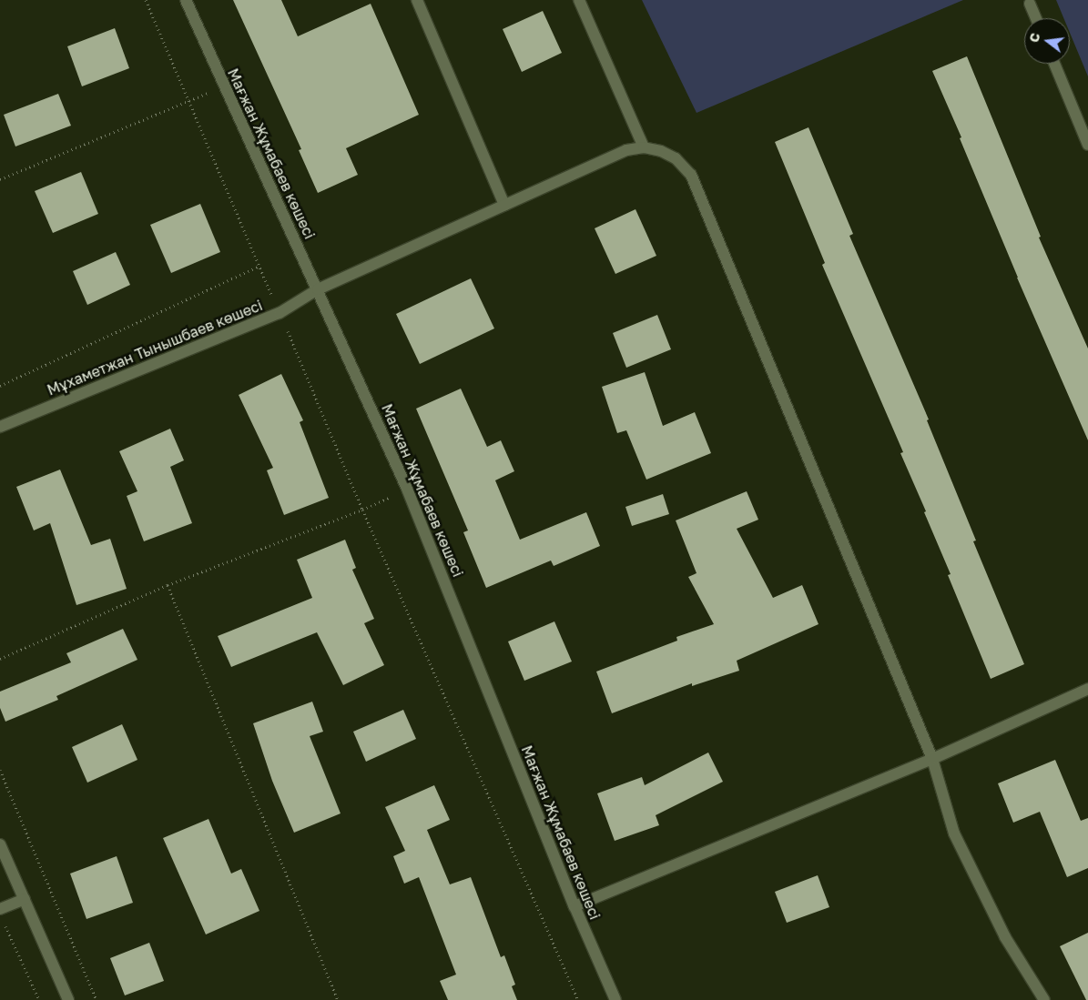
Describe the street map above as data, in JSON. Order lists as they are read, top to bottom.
{
  "streets": {
    "street": ["Мағжан Жұмабаев көшесі", "Мұхаметжан Тынышбаев көшесі"]
  },
  "crossings": [
    ["Мағжан Жұмабаев көшесі", "Мұхаметжан Тынышбаев көшесі"]
  ],
  "north": "left"
}
